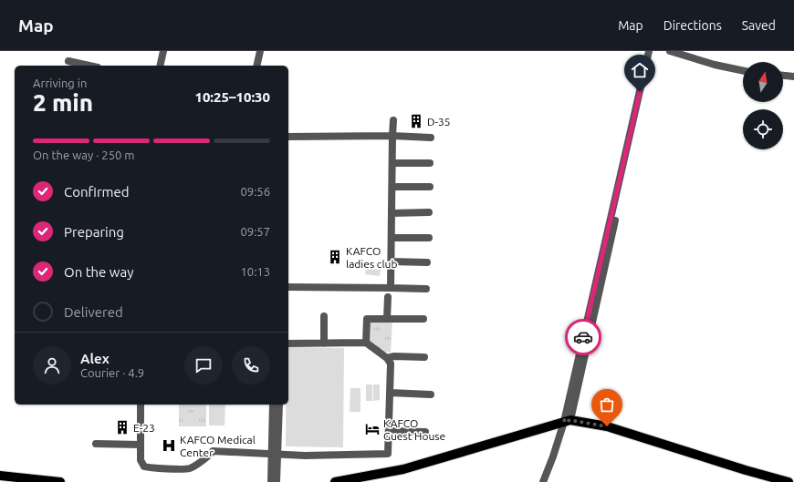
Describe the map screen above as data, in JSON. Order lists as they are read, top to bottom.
{
  "places": {
    "building": ["D-35", "KAFCO ladies club", "E-23"],
    "hotel": ["KAFCO Guest House"],
    "hospital": ["KAFCO Medical Center"]
  },
  "north": "top",
  "page": {
    "header": "Map",
    "nav": ["Map", "Directions", "Saved"],
    "heading": ["2 min", "Arriving in", "10:25–10:30"],
    "panel": ["Alex", "Courier · 4.9"],
    "bar": "On the way · 250 m",
    "list": [
      ["Confirmed", "09:56"],
      ["Preparing", "09:57"],
      ["On the way", "10:13"],
      "Delivered"
    ]
  }
}
